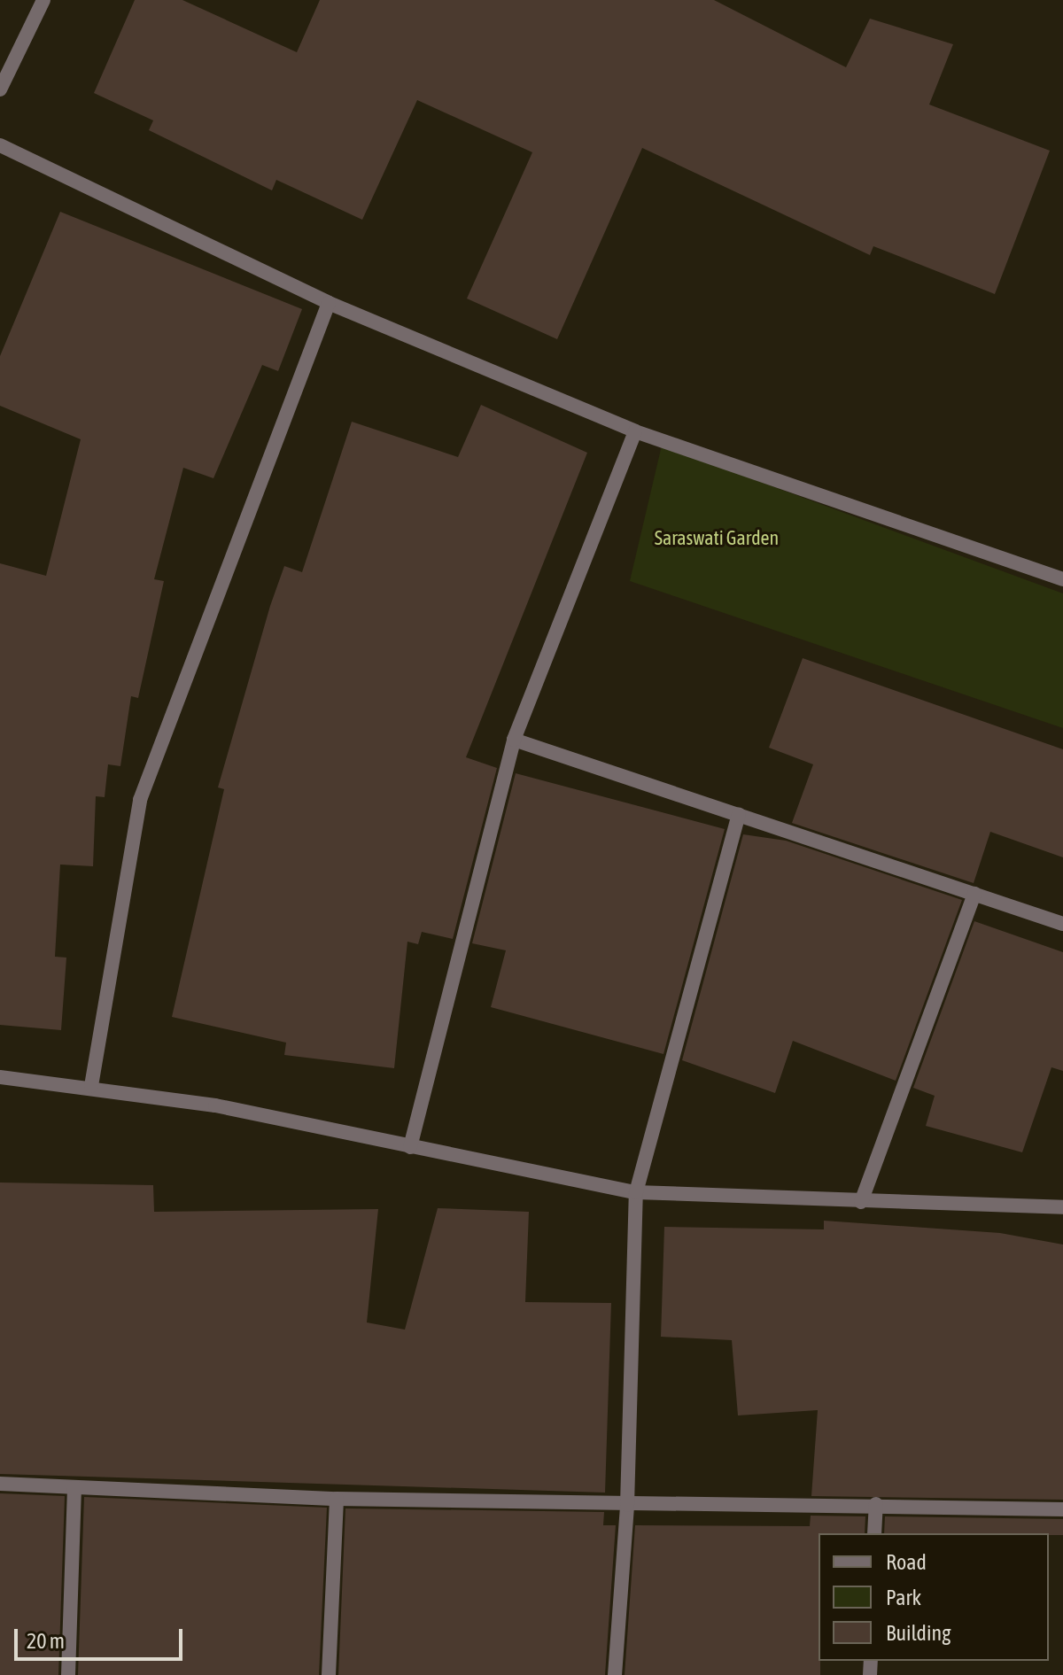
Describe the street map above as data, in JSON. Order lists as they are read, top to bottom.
{
  "parks": ["Saraswati Garden"],
  "legend": ["Road", "Park", "Building"],
  "scale_bar": "20 m"
}
